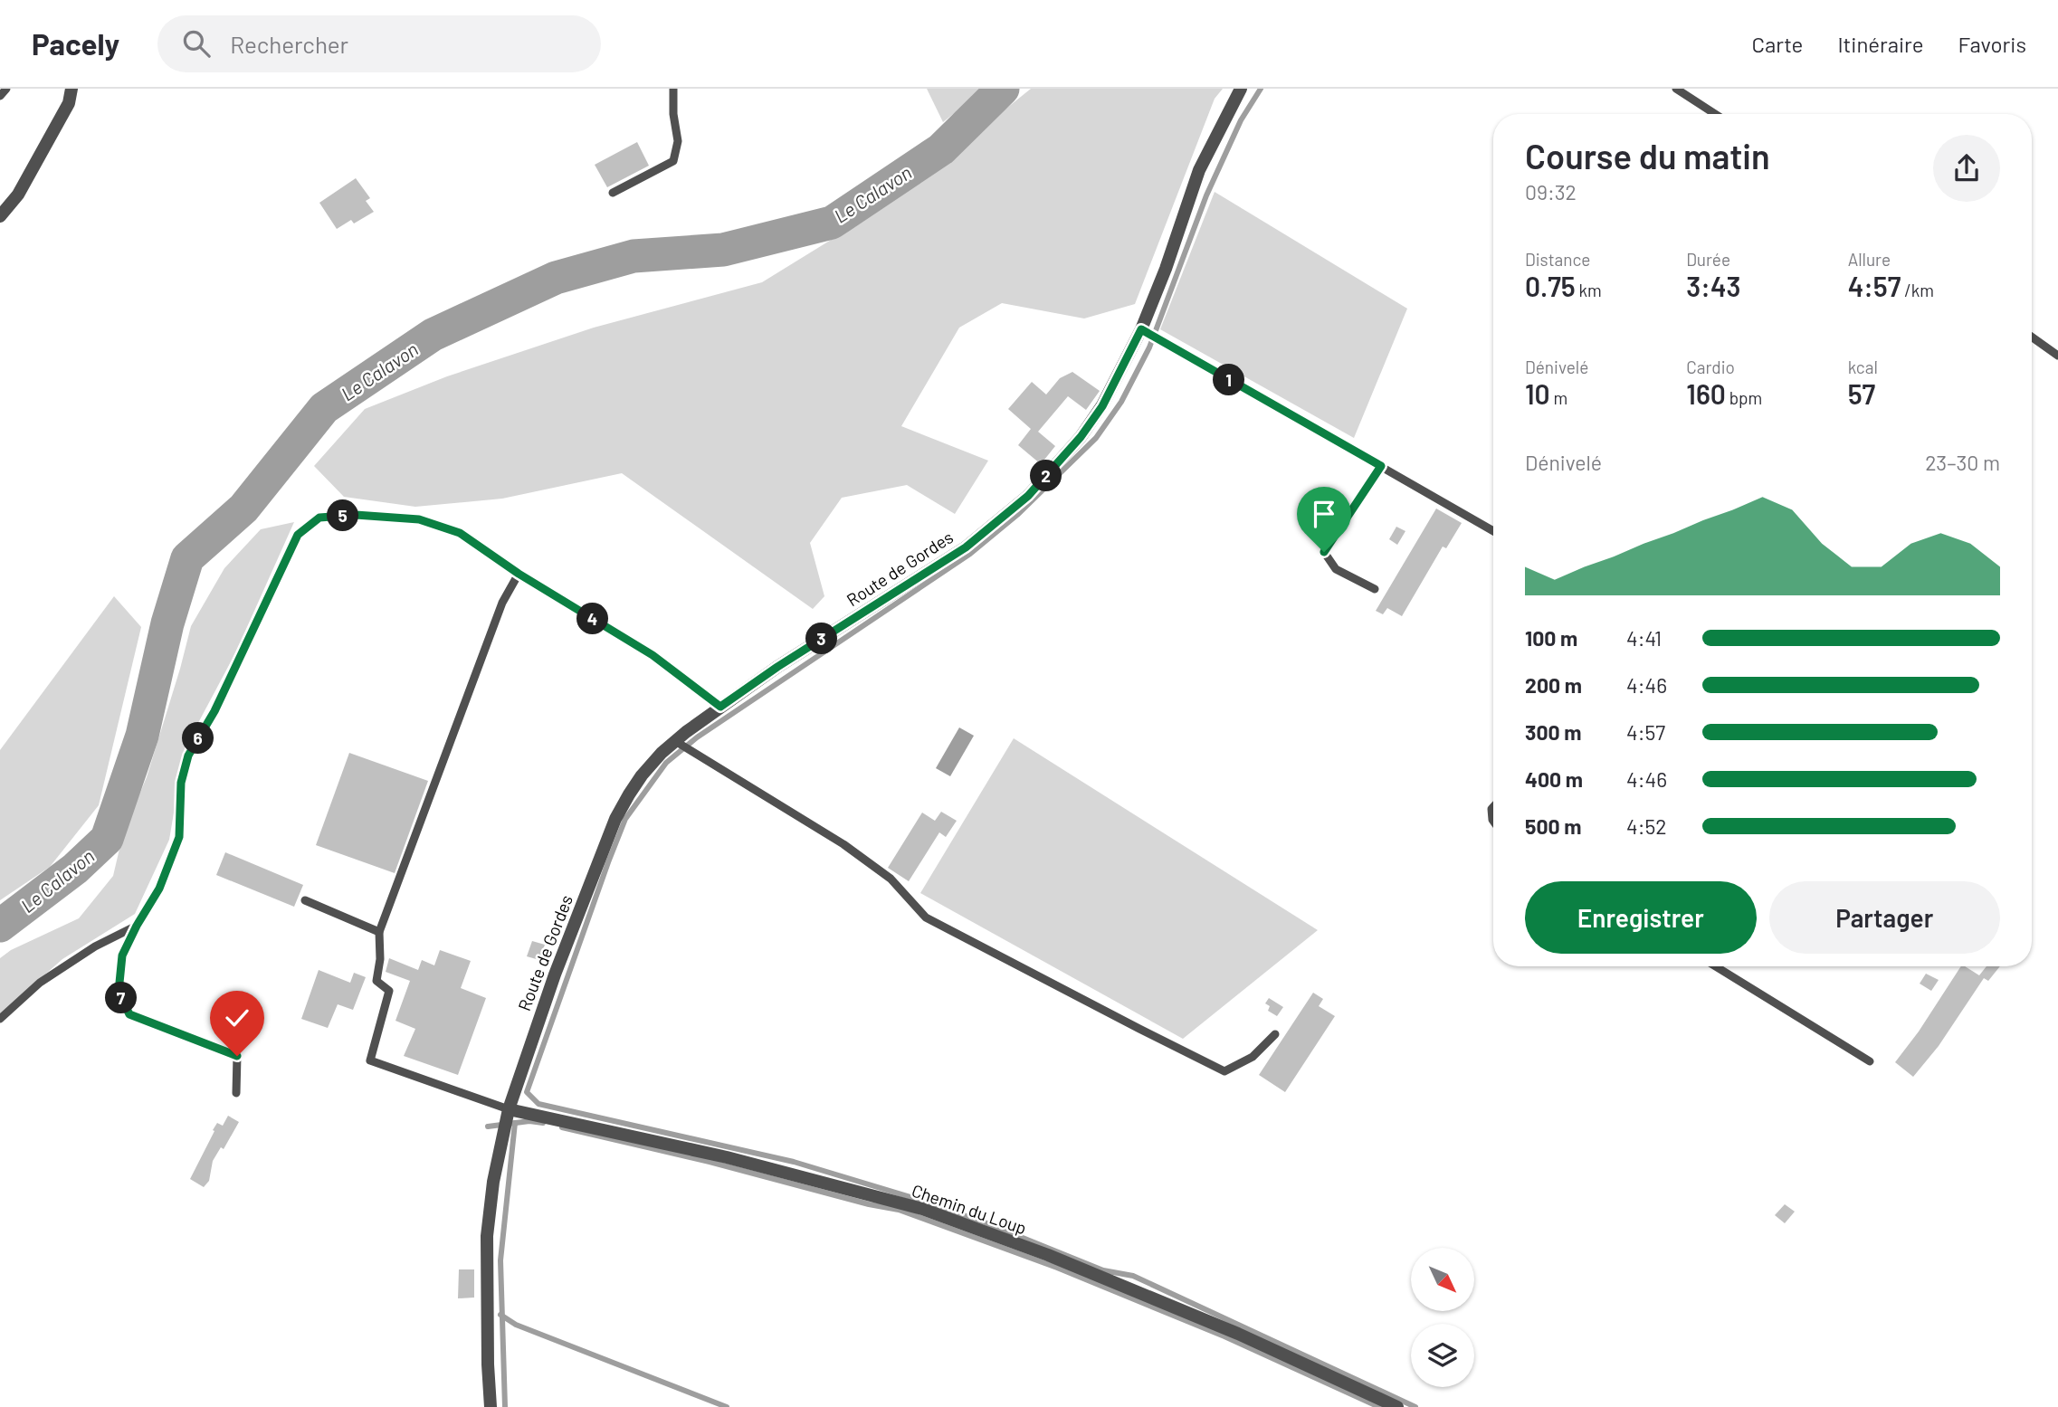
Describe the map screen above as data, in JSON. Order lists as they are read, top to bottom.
{
  "streets": {
    "street": ["Route de Gordes", "Chemin du Loup"]
  },
  "crossings": [
    ["Route de Gordes", "Chemin du Loup"]
  ],
  "water": ["Le Calavon"],
  "north": "bottom right",
  "page": {
    "header": "Pacely",
    "search": "Rechercher",
    "nav": ["Carte", "Itinéraire", "Favoris"],
    "heading": ["Course du matin", "09:32"],
    "stats": [
      ["Distance", "0.75 km"],
      ["Durée", "3:43"],
      ["Allure", "4:57 /km"],
      ["Dénivelé", "10 m"],
      ["Cardio", "160 bpm"],
      ["kcal", "57"]
    ],
    "pins": [
      "1",
      "2",
      "5",
      "4",
      "3",
      "6",
      "7"
    ],
    "chart": ["Dénivelé", "23–30 m"],
    "list": [
      {
        "name": "100 m",
        "note": "4:41"
      },
      {
        "name": "200 m",
        "note": "4:46"
      },
      {
        "name": "300 m",
        "note": "4:57"
      },
      {
        "name": "400 m",
        "note": "4:46"
      },
      {
        "name": "500 m",
        "note": "4:52"
      }
    ],
    "buttons": ["Enregistrer", "Partager"]
  }
}
